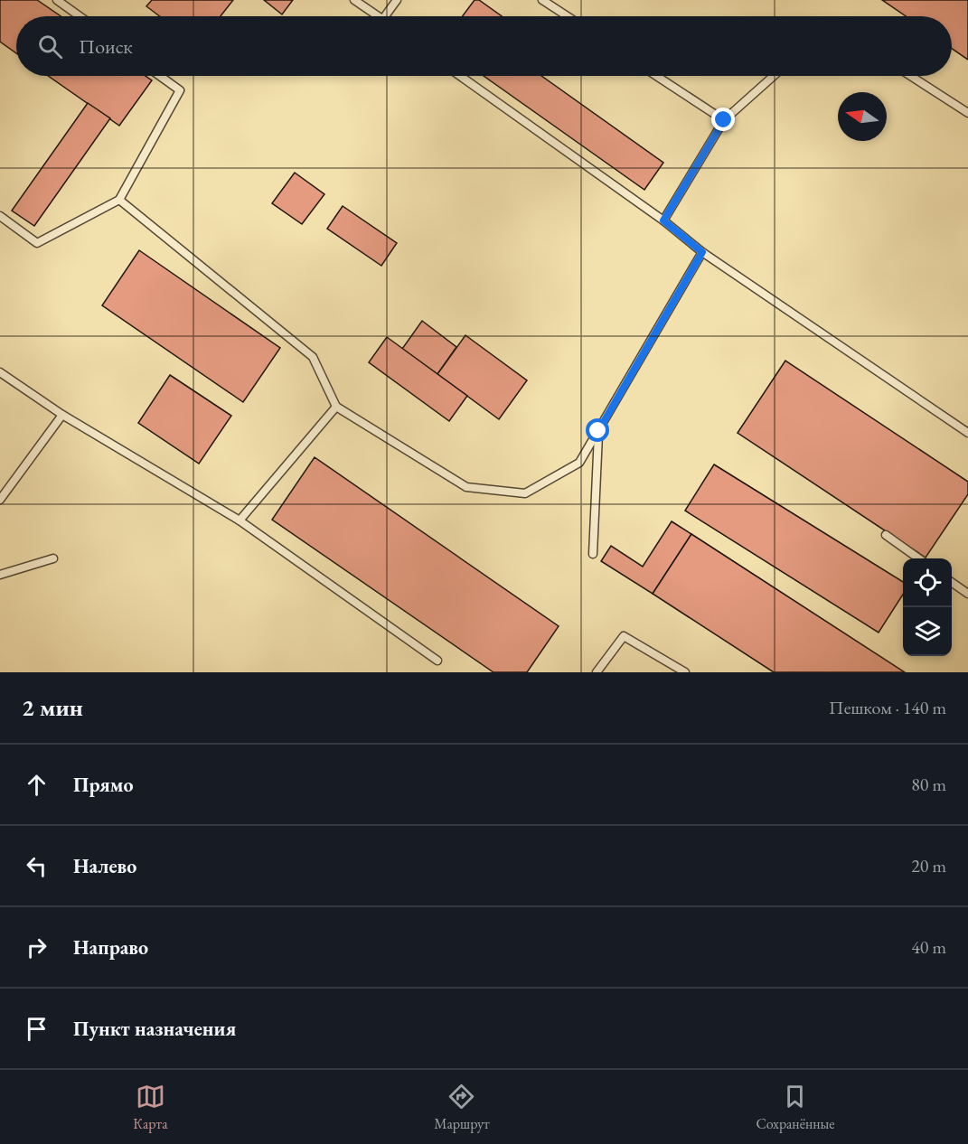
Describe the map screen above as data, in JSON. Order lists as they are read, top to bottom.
{
  "north": "left",
  "page": {
    "search": "Поиск",
    "heading": ["2 мин", "Пешком · 140 m"],
    "list": [
      ["Прямо", "80 m"],
      ["Налево", "20 m"],
      ["Направо", "40 m"],
      "Пункт назначения"
    ],
    "nav": ["Карта", "Маршрут", "Сохранённые"]
  }
}
